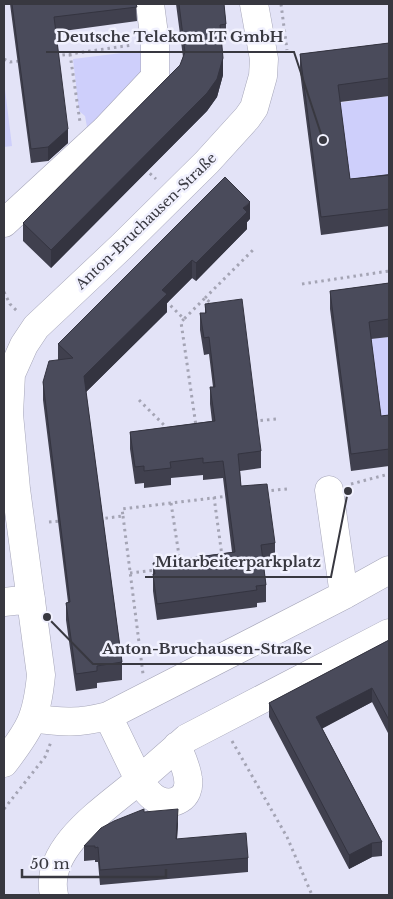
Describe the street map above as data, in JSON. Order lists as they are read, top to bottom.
{
  "streets": {
    "street": ["Anton-Bruchausen-Straße"]
  },
  "places": ["Deutsche Telekom IT GmbH", "Mitarbeiterparkplatz", "Anton-Bruchausen-Straße"],
  "scale_bar": "50 m"
}
